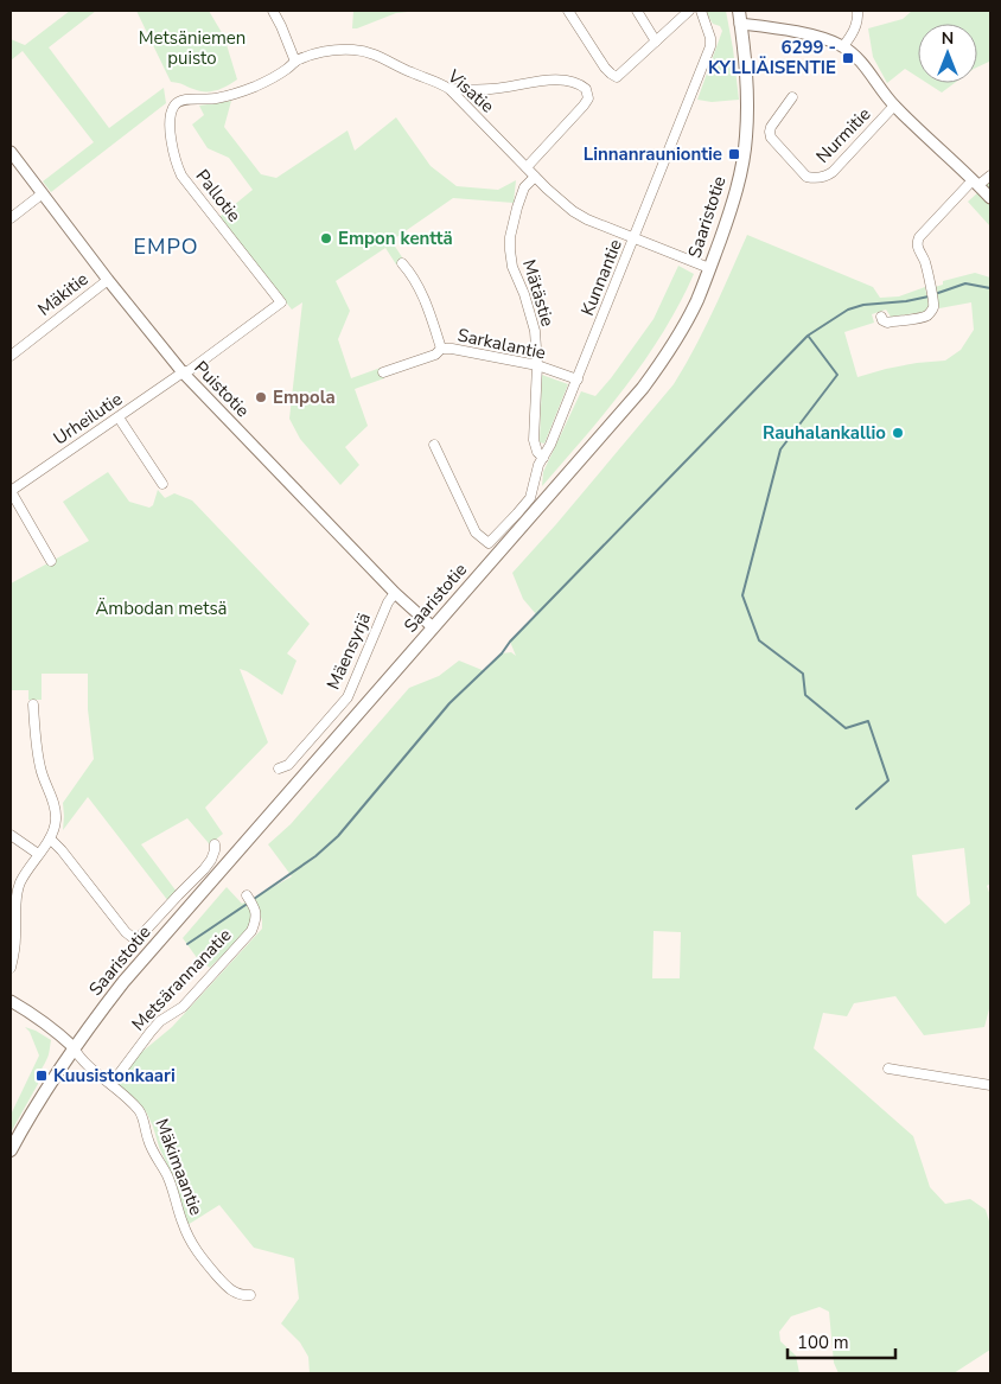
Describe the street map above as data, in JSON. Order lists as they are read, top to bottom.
{
  "streets": {
    "main road": ["Saaristotie"],
    "street": [
      "Visatie",
      "Nurmitie",
      "Pallotie",
      "Kunnantie",
      "Mätästie",
      "Mäkitie",
      "Sarkalantie",
      "Puistotie",
      "Urheilutie",
      "Mäensyrjä",
      "Metsärannanatie",
      "Mäkimaantie"
    ]
  },
  "crossings": [
    ["Visatie", "Pallotie"],
    ["Visatie", "Saaristotie"],
    ["Visatie", "Kunnantie"],
    ["Visatie", "Mätästie"],
    ["Pallotie", "Urheilutie"],
    ["Saaristotie", "Puistotie"],
    ["Saaristotie", "Mäkimaantie"],
    ["Kunnantie", "Mätästie"],
    ["Kunnantie", "Sarkalantie"],
    ["Mätästie", "Sarkalantie"],
    ["Mäkitie", "Puistotie"],
    ["Puistotie", "Urheilutie"],
    ["Puistotie", "Mäensyrjä"],
    ["Metsärannanatie", "Mäkimaantie"]
  ],
  "districts": ["EMPO"],
  "parks": ["Metsäniemen puisto", "Ämbodan metsä"],
  "places": {
    "transit": ["6299 - KYLLIÄISENTIE", "Linnanrauniontie", "Kuusistonkaari"],
    "other": ["Empon kenttä", "Empola", "Rauhalankallio"]
  },
  "scale_bar": "100 m",
  "north": "top"
}
